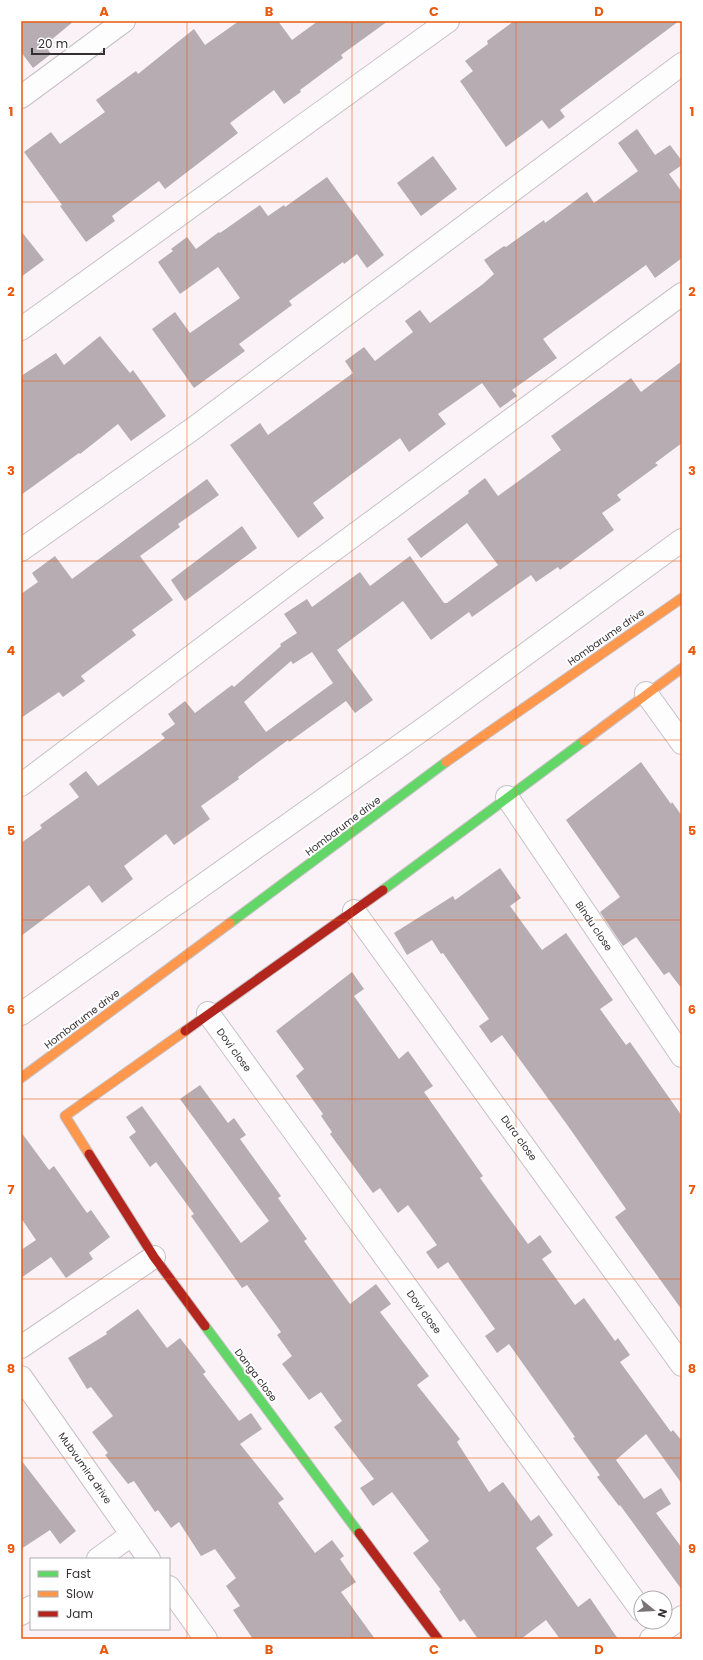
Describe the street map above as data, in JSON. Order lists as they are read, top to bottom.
{
  "streets": {
    "street": [
      "Hombarume drive",
      "Bindu close",
      "Dovi close",
      "Dura close",
      "Danga close",
      "Mubvumira drive"
    ]
  },
  "crossings": [
    ["Dovi close", "Danga close"]
  ],
  "legend": ["Fast", "Slow", "Jam"],
  "scale_bar": "20 m",
  "north": "right",
  "grid": {
    "columns": [
      "A",
      "B",
      "C",
      "D"
    ],
    "rows": [
      "1",
      "2",
      "3",
      "4",
      "5",
      "6",
      "7",
      "8",
      "9"
    ]
  }
}
